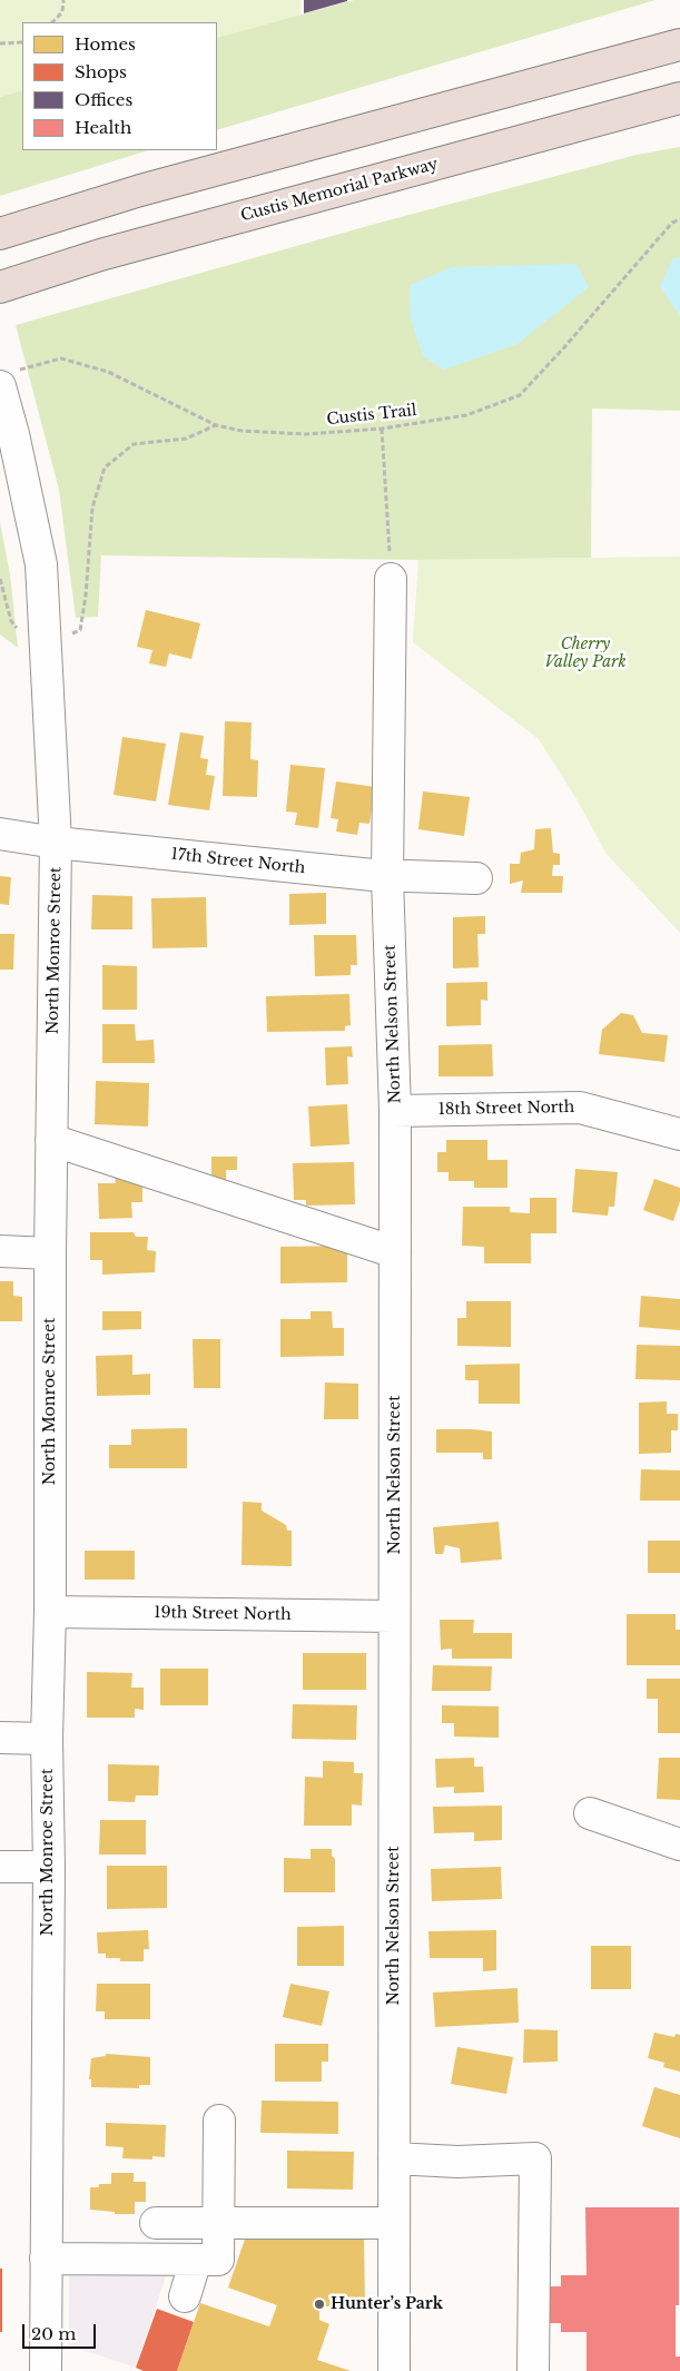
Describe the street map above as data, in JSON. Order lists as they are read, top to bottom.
{
  "streets": {
    "highway": ["Custis Memorial Parkway"],
    "street": [
      "17th Street North",
      "North Monroe Street",
      "North Nelson Street",
      "18th Street North",
      "19th Street North"
    ],
    "path": ["Custis Trail"]
  },
  "crossings": [
    ["Custis Trail", "North Monroe Street"],
    ["17th Street North", "North Monroe Street"],
    ["17th Street North", "North Nelson Street"],
    ["North Monroe Street", "19th Street North"],
    ["North Nelson Street", "18th Street North"],
    ["North Nelson Street", "19th Street North"]
  ],
  "parks": ["Cherry Valley Park"],
  "places": ["Hunter’s Park"],
  "legend": [
    "Homes",
    "Shops",
    "Offices",
    "Health"
  ],
  "scale_bar": "20 m"
}
